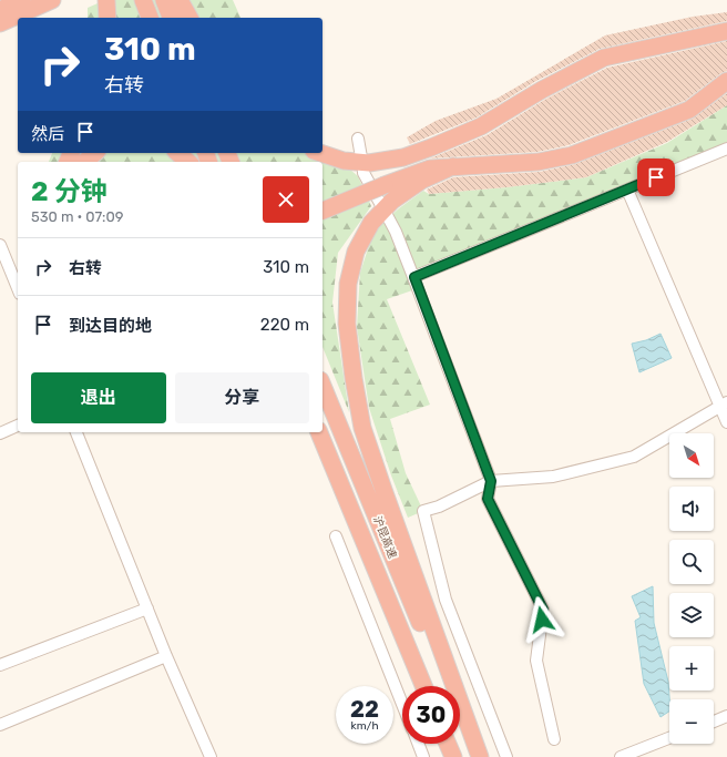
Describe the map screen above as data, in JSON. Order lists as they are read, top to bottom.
{
  "streets": {
    "highway": ["沪昆高速"]
  },
  "north": "bottom right",
  "page": {
    "turn": ["310 m", "右转"],
    "then": "然后",
    "heading": ["2 分钟", "530 m · 07:09"],
    "list": [
      {
        "name": "右转",
        "value": "310 m"
      },
      {
        "name": "到达目的地",
        "value": "220 m"
      }
    ],
    "buttons": ["退出", "分享"],
    "map_buttons": ["+", "−"],
    "speed": "22 km/h",
    "limit": "30"
  }
}
